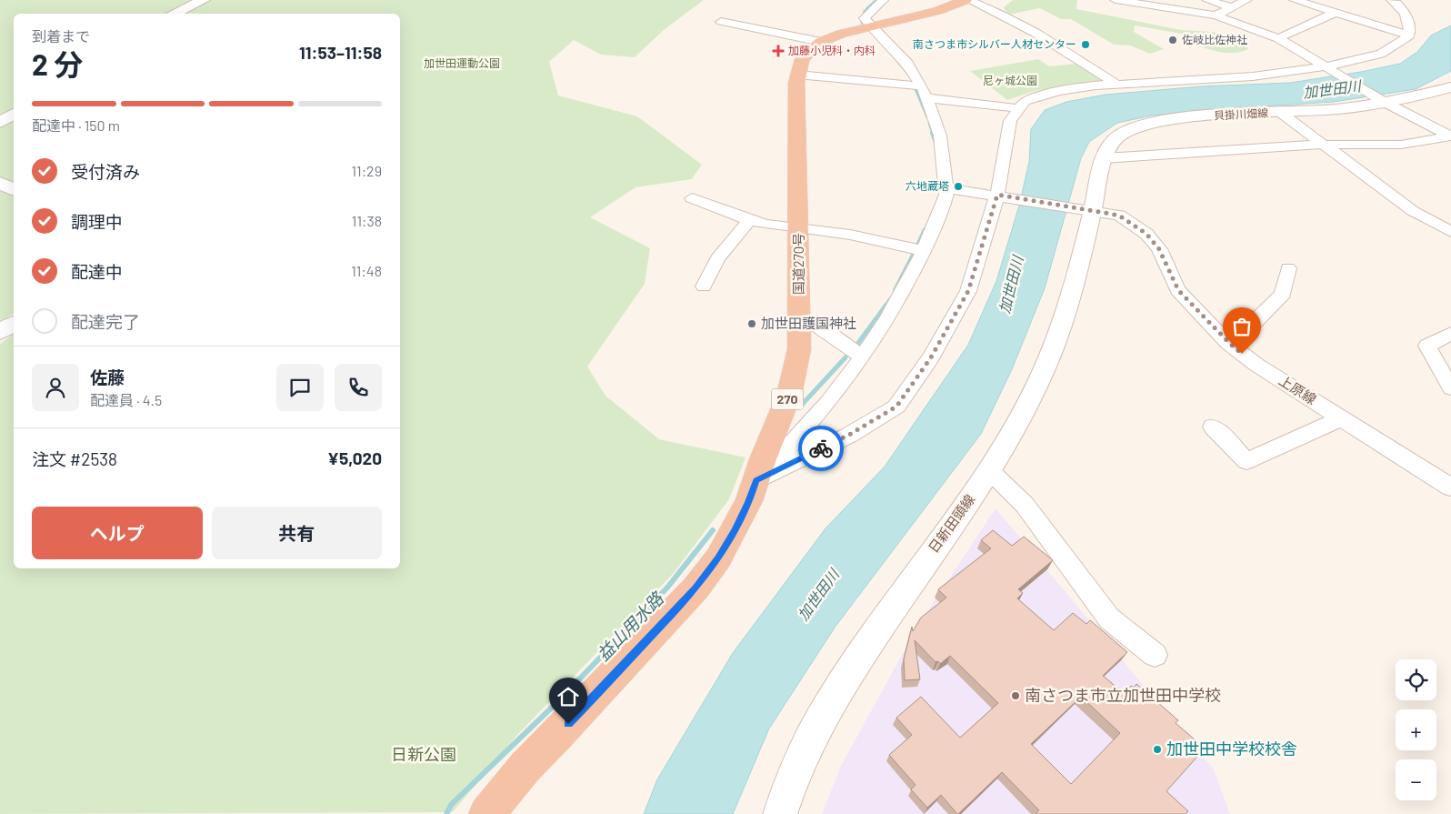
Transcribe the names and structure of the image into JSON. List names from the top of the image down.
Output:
{
  "streets": {
    "highway": ["国道270号", "270"],
    "street": ["貝掛川畑線", "上原線", "日新田頭線"]
  },
  "crossings": [
    ["貝掛川畑線", "上原線"],
    ["貝掛川畑線", "日新田頭線"],
    ["上原線", "日新田頭線"]
  ],
  "water": ["加世田川", "益山用水路"],
  "parks": ["加世田運動公園", "尼ヶ城公園", "日新公園"],
  "places": {
    "other": [
      "佐岐比佐神社",
      "南さつま市シルバー人材センター",
      "六地蔵塔",
      "加世田護国神社",
      "南さつま市立加世田中学校",
      "加世田中学校校舎"
    ],
    "health": ["加藤小児科・内科"]
  },
  "page": {
    "heading": ["2 分", "到着まで", "11:53–11:58"],
    "panel": [
      "佐藤",
      "配達員 · 4.5",
      "注文 #2538",
      "¥5,020"
    ],
    "bar": "配達中 · 150 m",
    "list": [
      ["受付済み", "11:29"],
      ["調理中", "11:38"],
      ["配達中", "11:48"],
      "配達完了"
    ],
    "buttons": ["ヘルプ", "共有"],
    "map_buttons": ["+", "−"]
  }
}
